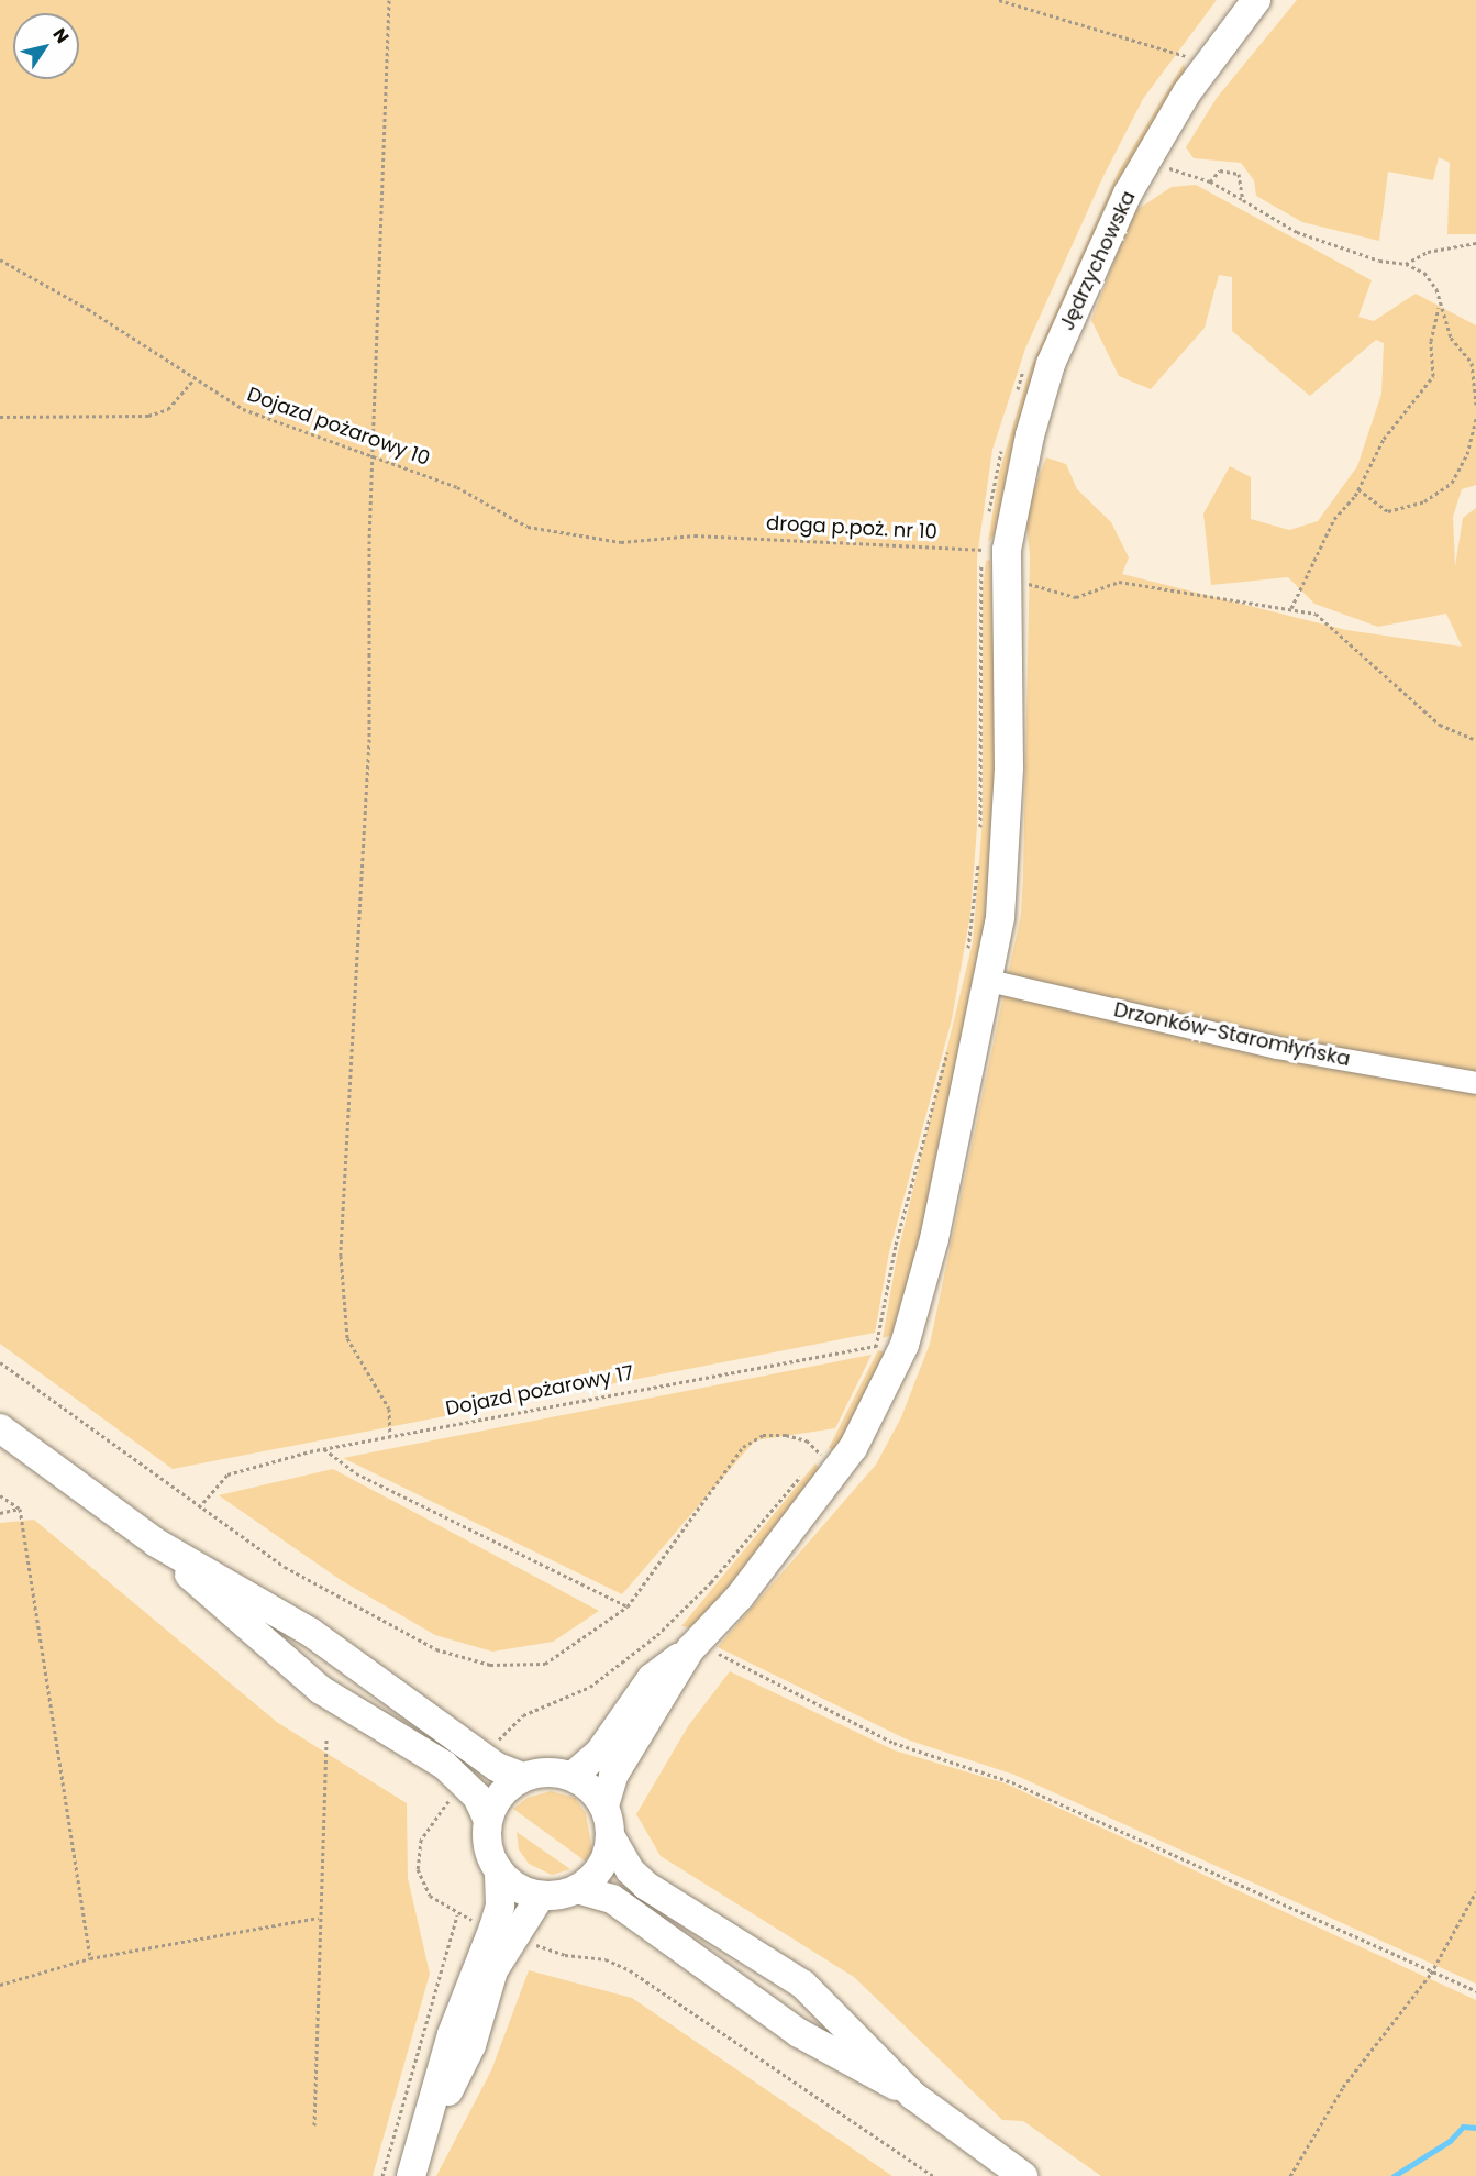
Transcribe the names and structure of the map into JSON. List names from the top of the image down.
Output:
{
  "streets": {
    "main road": ["Jędrzychowska"],
    "lane": ["Drzonków-Staromłyńska"],
    "path": ["Dojazd pożarowy 10", "droga p.poż. nr 10", "Dojazd pożarowy 17"]
  },
  "crossings": [
    ["Jędrzychowska", "droga p.poż. nr 10"],
    ["Jędrzychowska", "Drzonków-Staromłyńska"],
    ["Jędrzychowska", "Dojazd pożarowy 17"],
    ["Dojazd pożarowy 10", "droga p.poż. nr 10"]
  ],
  "north": "top right"
}
